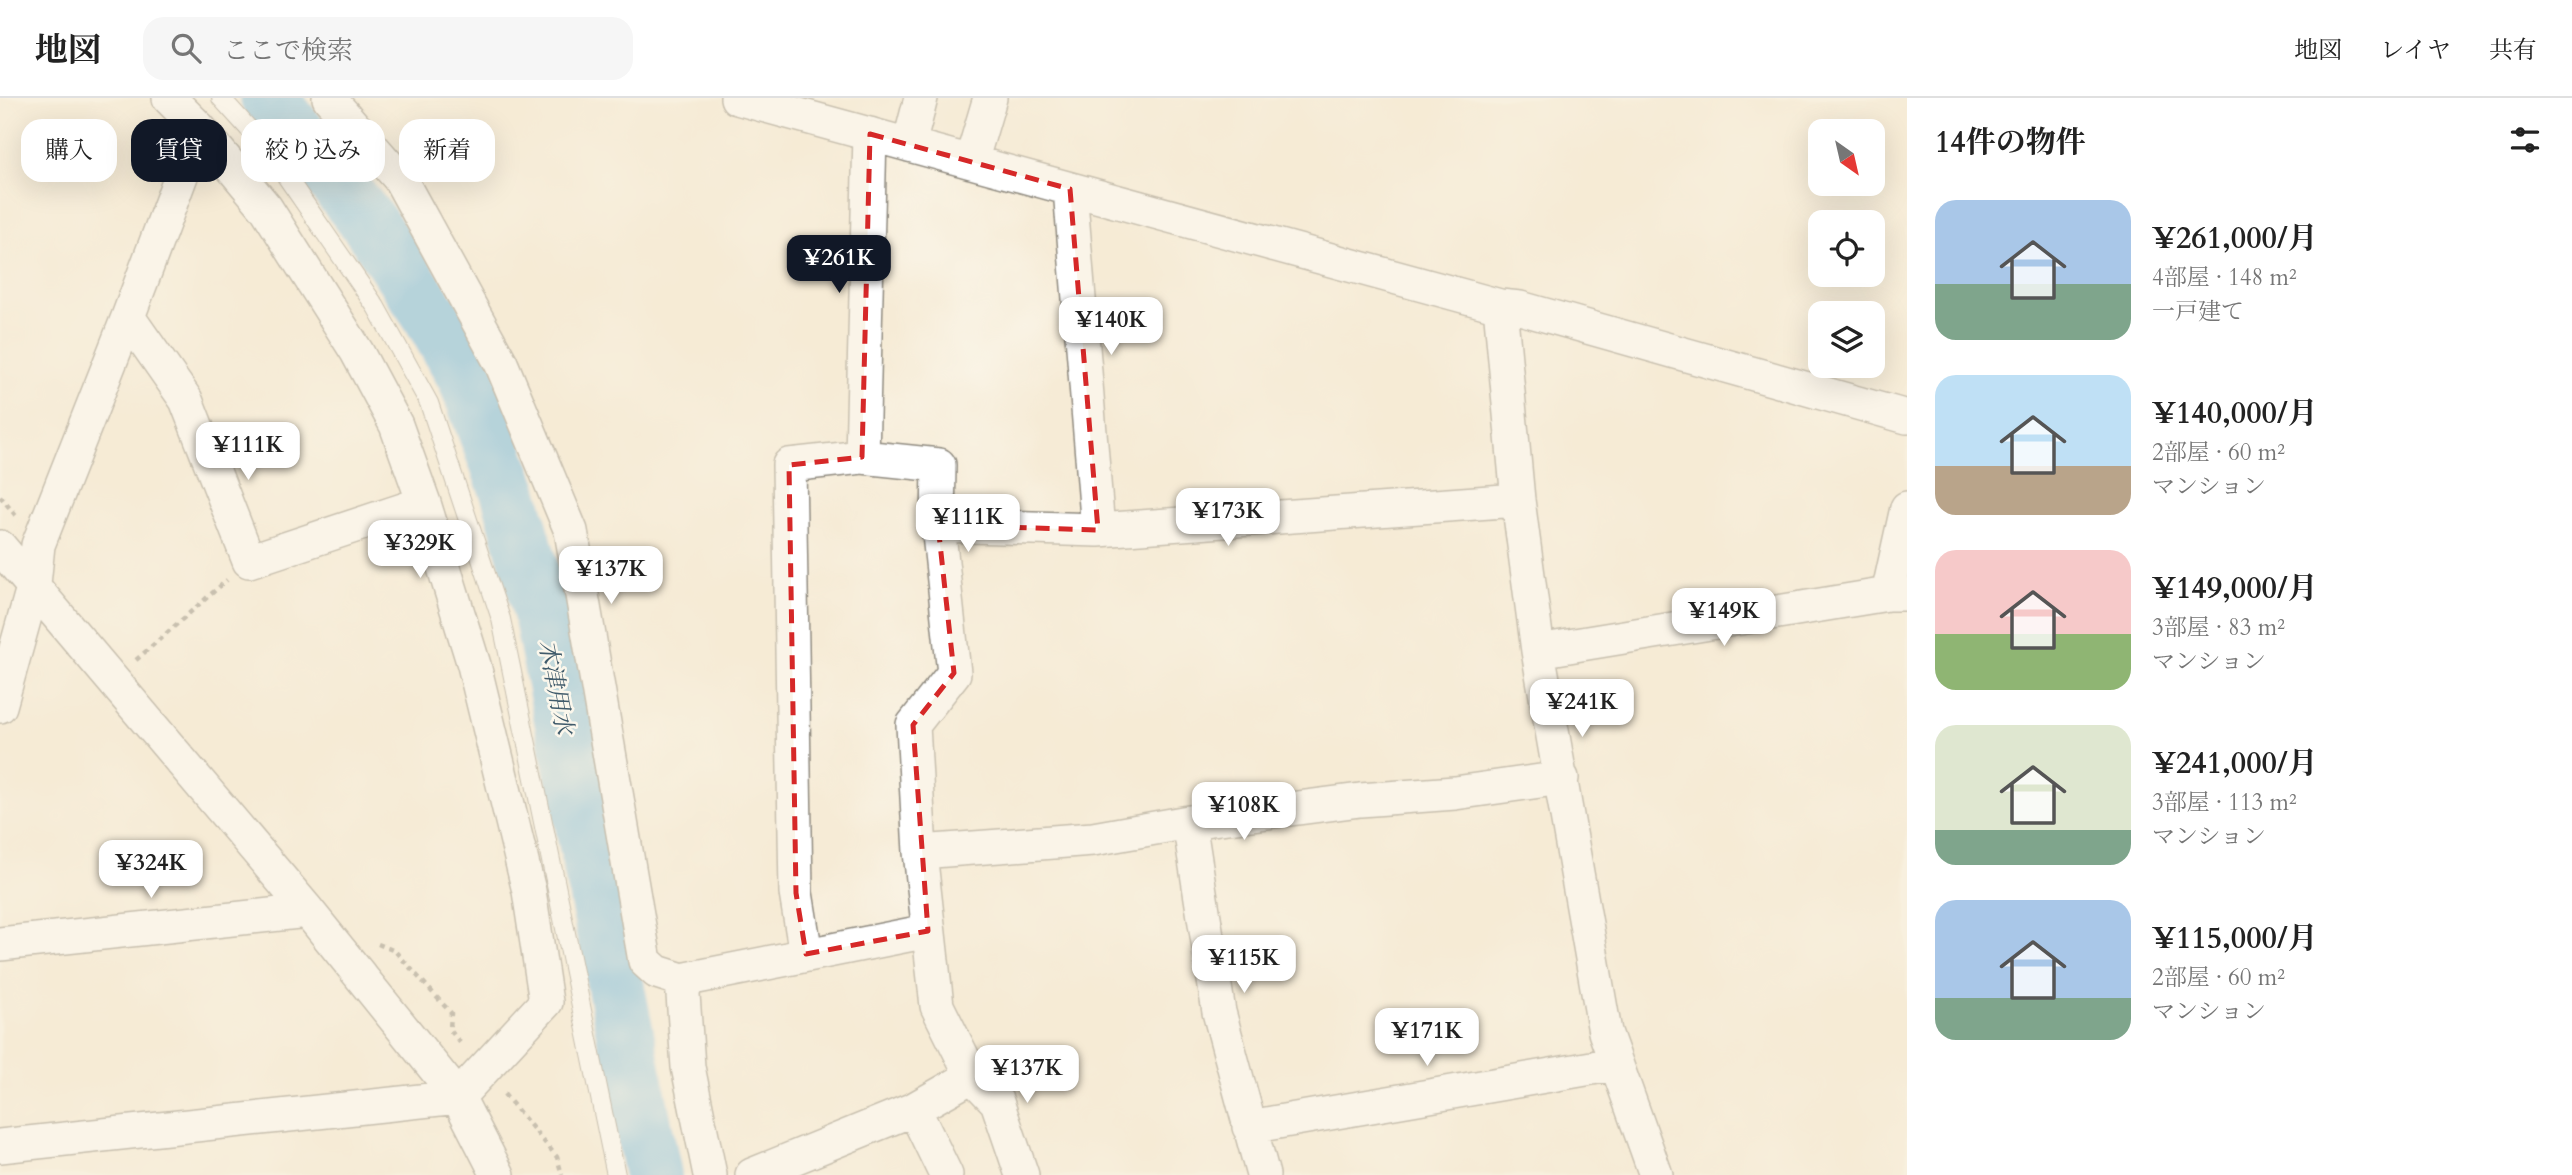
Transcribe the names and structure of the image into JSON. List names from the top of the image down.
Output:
{
  "water": ["木津用水"],
  "north": "bottom right",
  "page": {
    "header": "地図",
    "search": "ここで検索",
    "nav": ["地図", "レイヤ", "共有"],
    "heading": "14件の物件",
    "chip": [
      "購入",
      "賃貸",
      "絞り込み",
      "新着"
    ],
    "list": [
      {
        "name": "¥261,000/月",
        "note": "4部屋 · 148 m² · 一戸建て"
      },
      {
        "name": "¥140,000/月",
        "note": "2部屋 · 60 m² · マンション"
      },
      {
        "name": "¥149,000/月",
        "note": "3部屋 · 83 m² · マンション"
      },
      {
        "name": "¥241,000/月",
        "note": "3部屋 · 113 m² · マンション"
      },
      {
        "name": "¥115,000/月",
        "note": "2部屋 · 60 m² · マンション"
      }
    ],
    "price": [
      "¥261K",
      "¥140K",
      "¥111K",
      "¥173K",
      "¥111K",
      "¥329K",
      "¥137K",
      "¥149K",
      "¥241K",
      "¥108K",
      "¥324K",
      "¥115K",
      "¥171K",
      "¥137K"
    ]
  }
}
